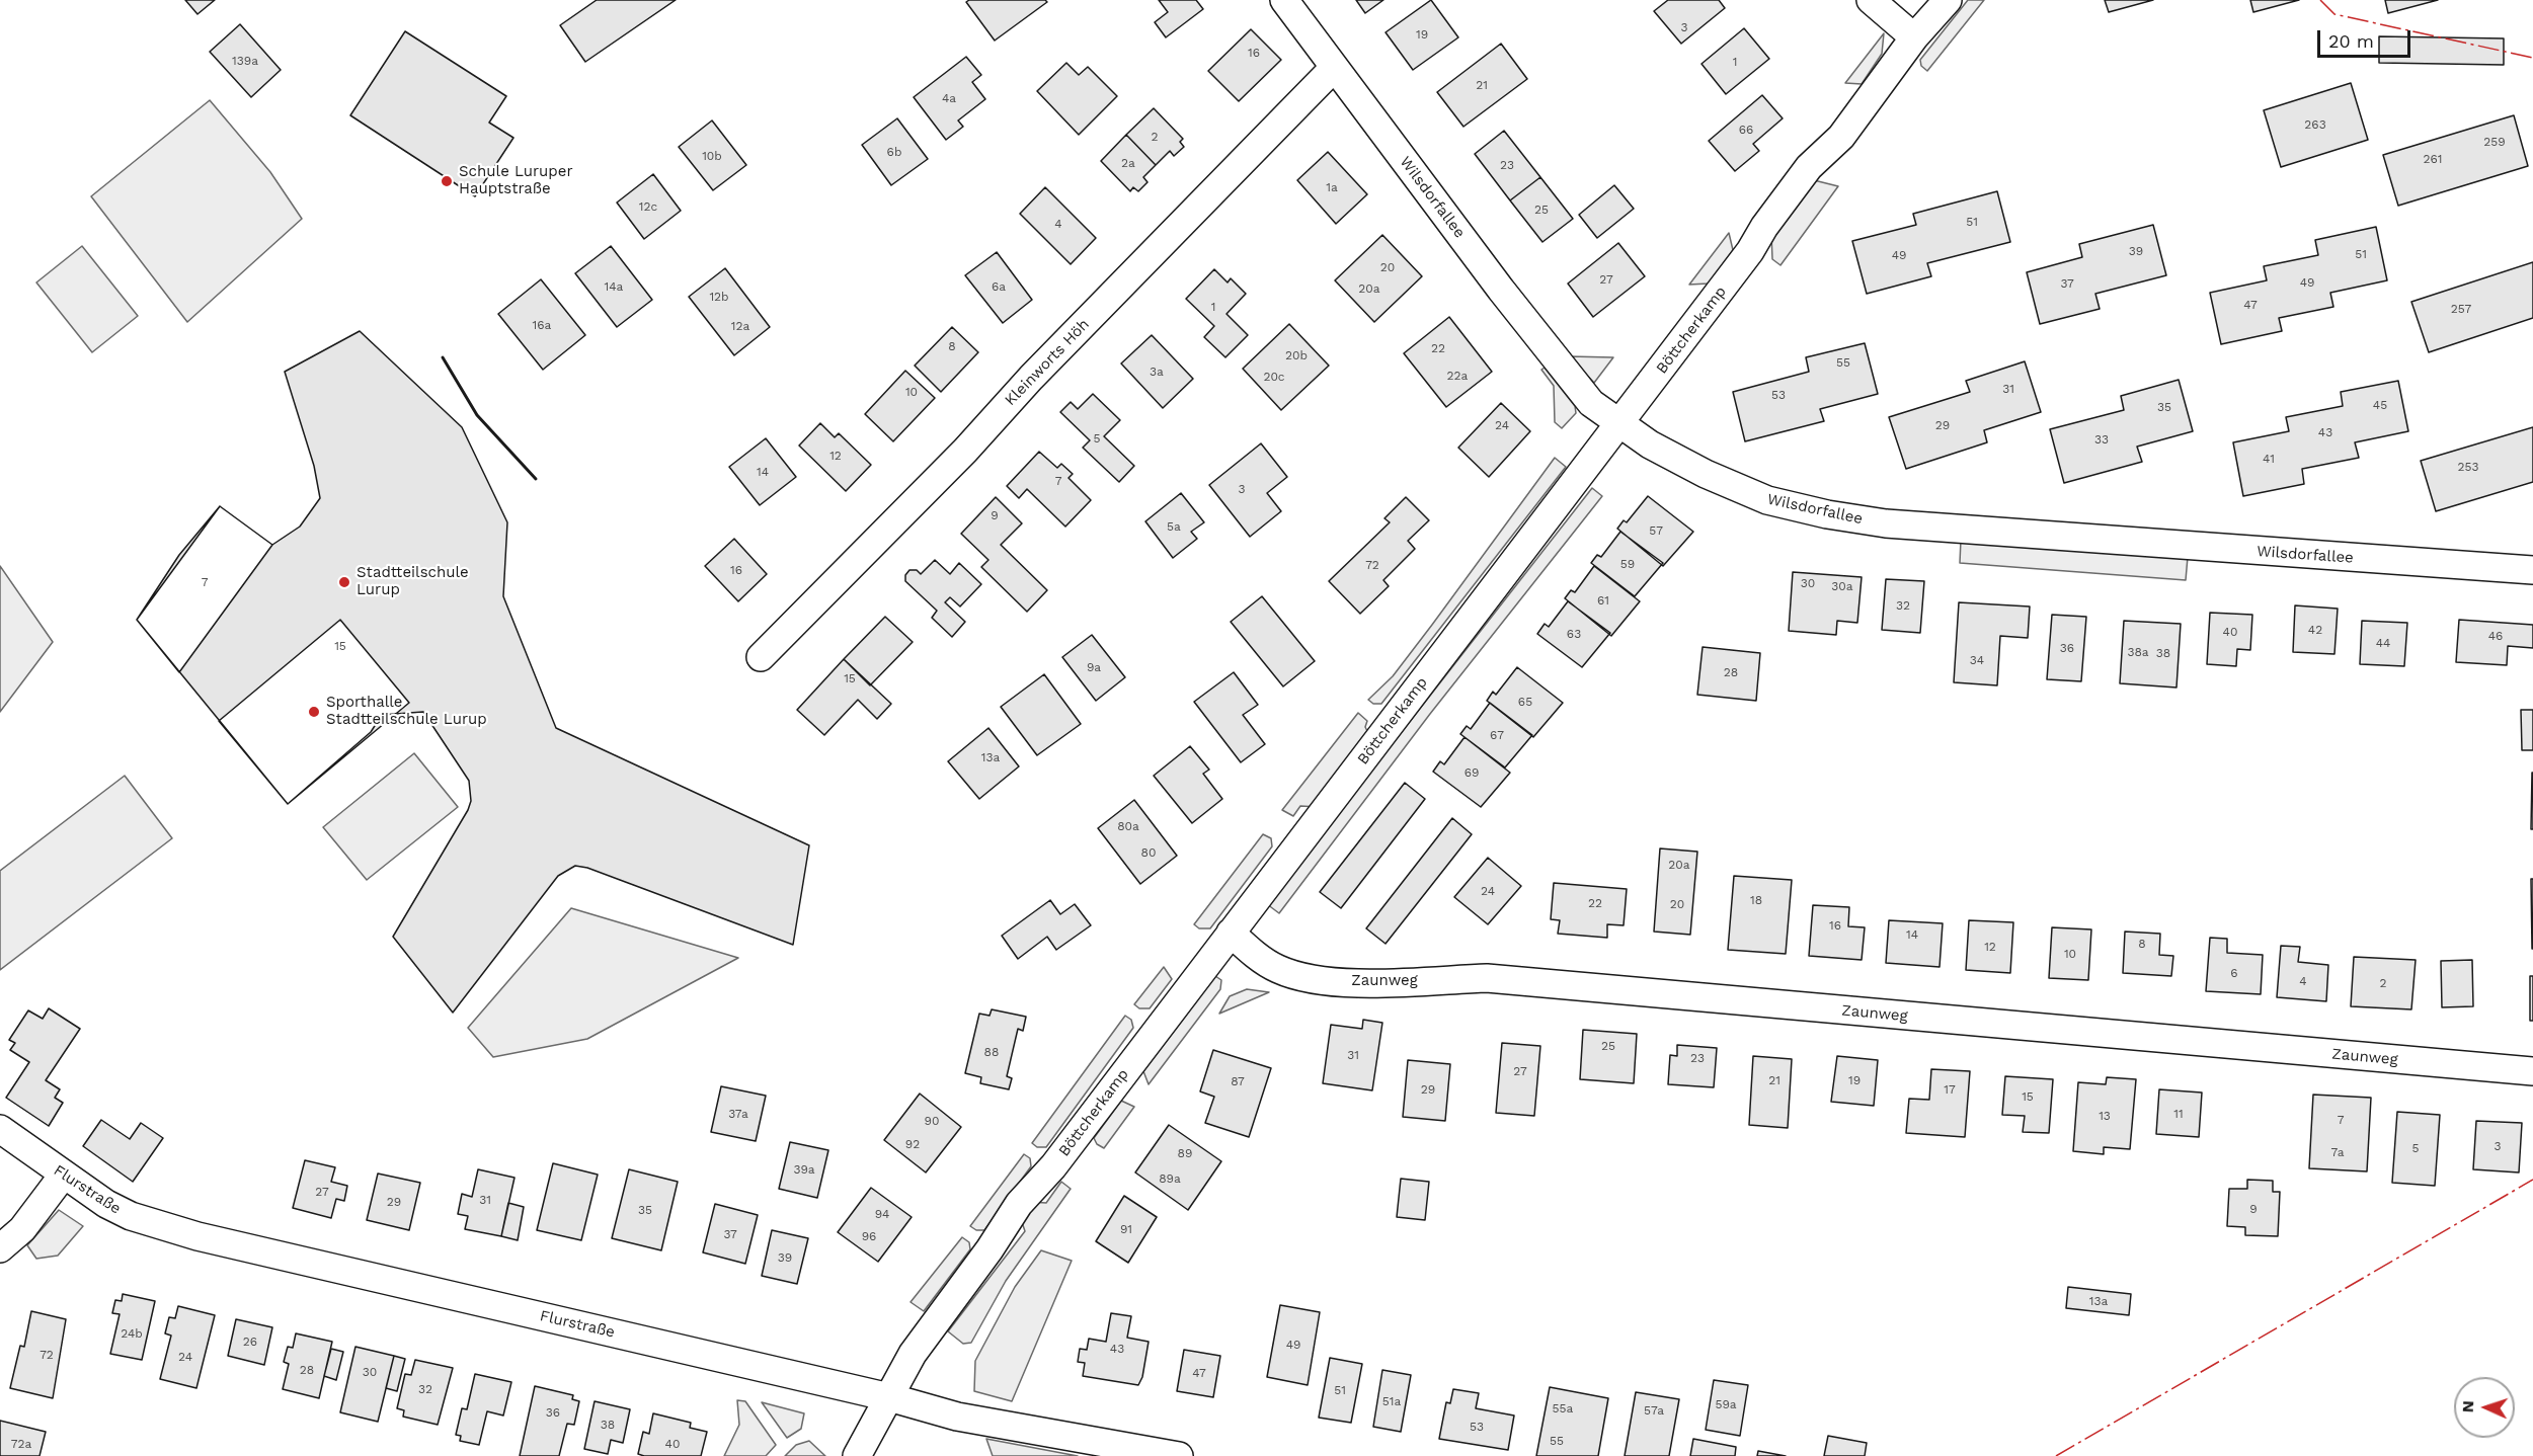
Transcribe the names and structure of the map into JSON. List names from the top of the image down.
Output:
{
  "streets": {
    "street": [
      "Wilsdorfallee",
      "Böttcherkamp",
      "Kleinworts Höh",
      "Zaunweg",
      "Flurstraße"
    ]
  },
  "crossings": [
    ["Wilsdorfallee", "Böttcherkamp"],
    ["Wilsdorfallee", "Kleinworts Höh"],
    ["Böttcherkamp", "Zaunweg"],
    ["Böttcherkamp", "Flurstraße"]
  ],
  "places": ["Schule Luruper Hauptstraße", "Stadtteilschule Lurup", "Sporthalle Stadtteilschule Lurup"],
  "house_numbers": [
    "3",
    "19",
    "16",
    "139a",
    "1",
    "21",
    "4a",
    "263",
    "66",
    "2",
    "259",
    "6b",
    "10b",
    "261",
    "2a",
    "23",
    "1a",
    "12c",
    "25",
    "51",
    "4",
    "39",
    "51",
    "49",
    "20",
    "27",
    "49",
    "37",
    "14a",
    "6a",
    "20a",
    "12b",
    "47",
    "1",
    "257",
    "16a",
    "12a",
    "8",
    "22",
    "20b",
    "55",
    "3a",
    "22a",
    "20c",
    "31",
    "10",
    "53",
    "45",
    "35",
    "24",
    "29",
    "43",
    "5",
    "33",
    "12",
    "41",
    "253",
    "14",
    "7",
    "3",
    "9",
    "5a",
    "57",
    "59",
    "72",
    "16",
    "7",
    "30",
    "30a",
    "61",
    "32",
    "42",
    "40",
    "63",
    "46",
    "44",
    "15",
    "36",
    "38a",
    "38",
    "34",
    "9a",
    "28",
    "15",
    "65",
    "67",
    "13a",
    "69",
    "80a",
    "80",
    "20a",
    "24",
    "18",
    "22",
    "20",
    "16",
    "14",
    "8",
    "12",
    "10",
    "6",
    "4",
    "2",
    "25",
    "88",
    "31",
    "23",
    "27",
    "21",
    "19",
    "87",
    "29",
    "17",
    "15",
    "37a",
    "11",
    "13",
    "7",
    "90",
    "92",
    "3",
    "5",
    "7a",
    "89",
    "39a",
    "89a",
    "27",
    "31",
    "29",
    "9",
    "35",
    "94",
    "91",
    "37",
    "96",
    "39",
    "13a",
    "24b",
    "26",
    "49",
    "43",
    "72",
    "24",
    "28",
    "30",
    "47",
    "32",
    "51",
    "51a",
    "59a",
    "55a",
    "57a",
    "36",
    "38",
    "53",
    "55",
    "72a",
    "40"
  ],
  "scale_bar": "20 m",
  "north": "left"
}
